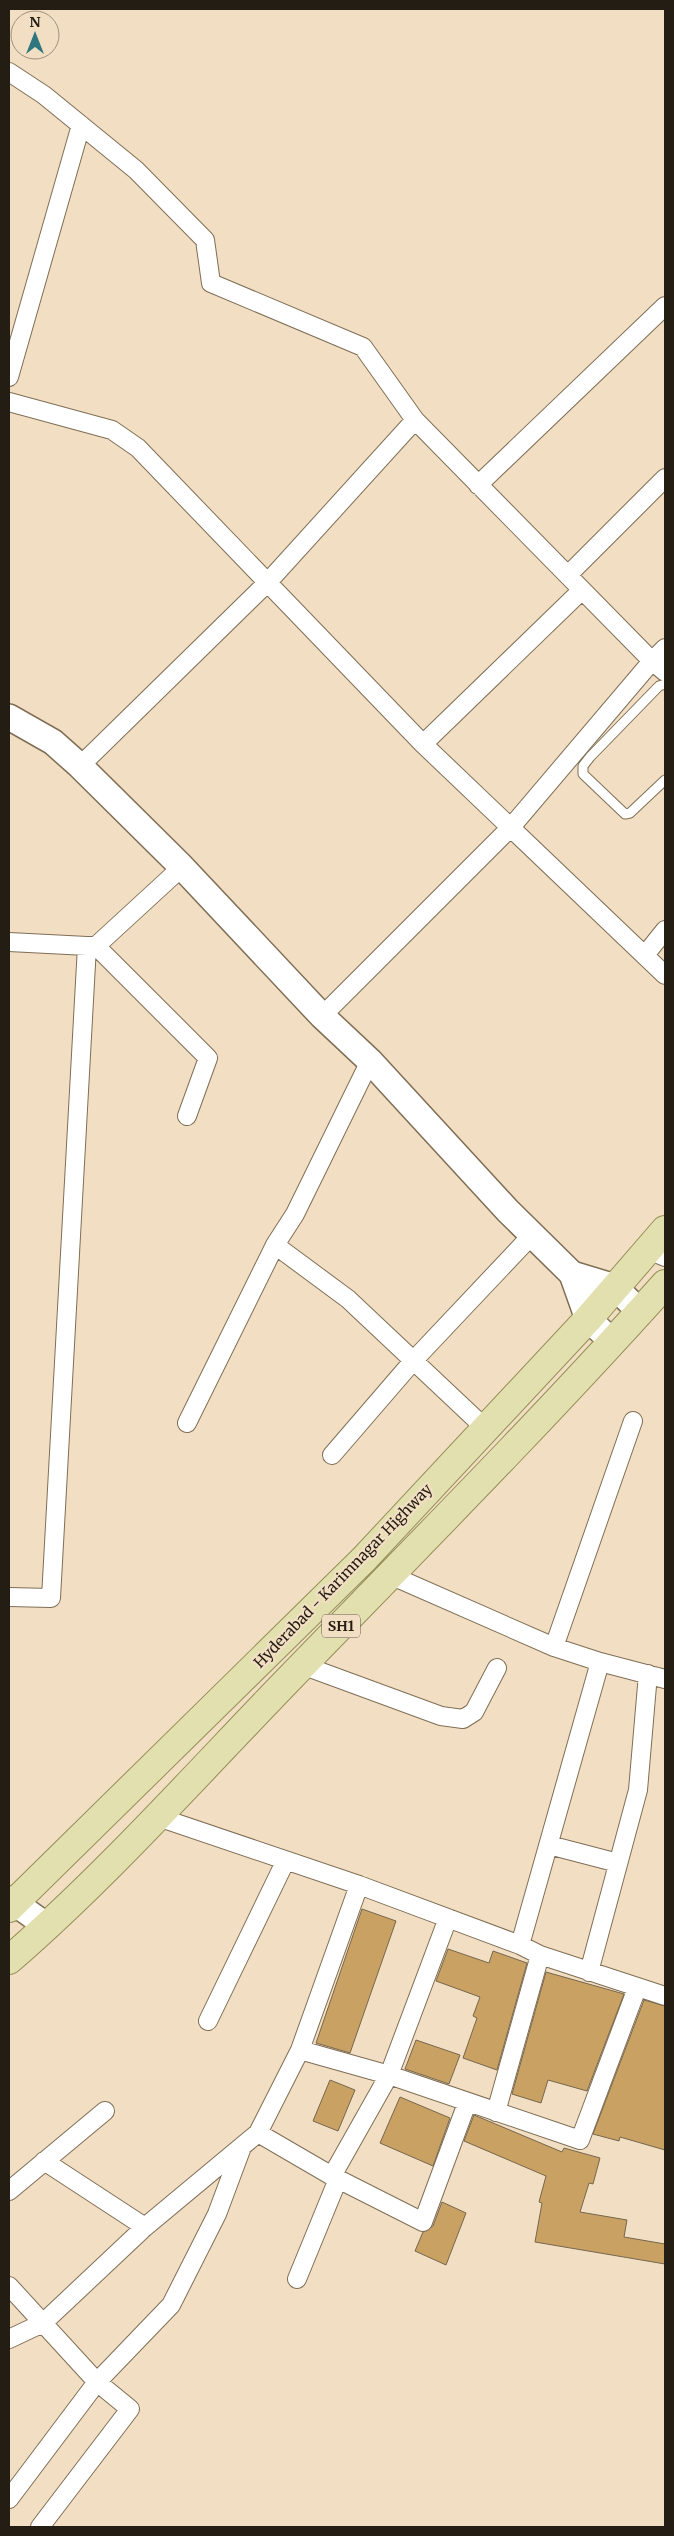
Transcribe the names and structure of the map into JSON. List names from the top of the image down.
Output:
{
  "streets": {
    "main road": ["Hyderabad - Karimnagar Highway", "SH1"]
  },
  "north": "top"
}
